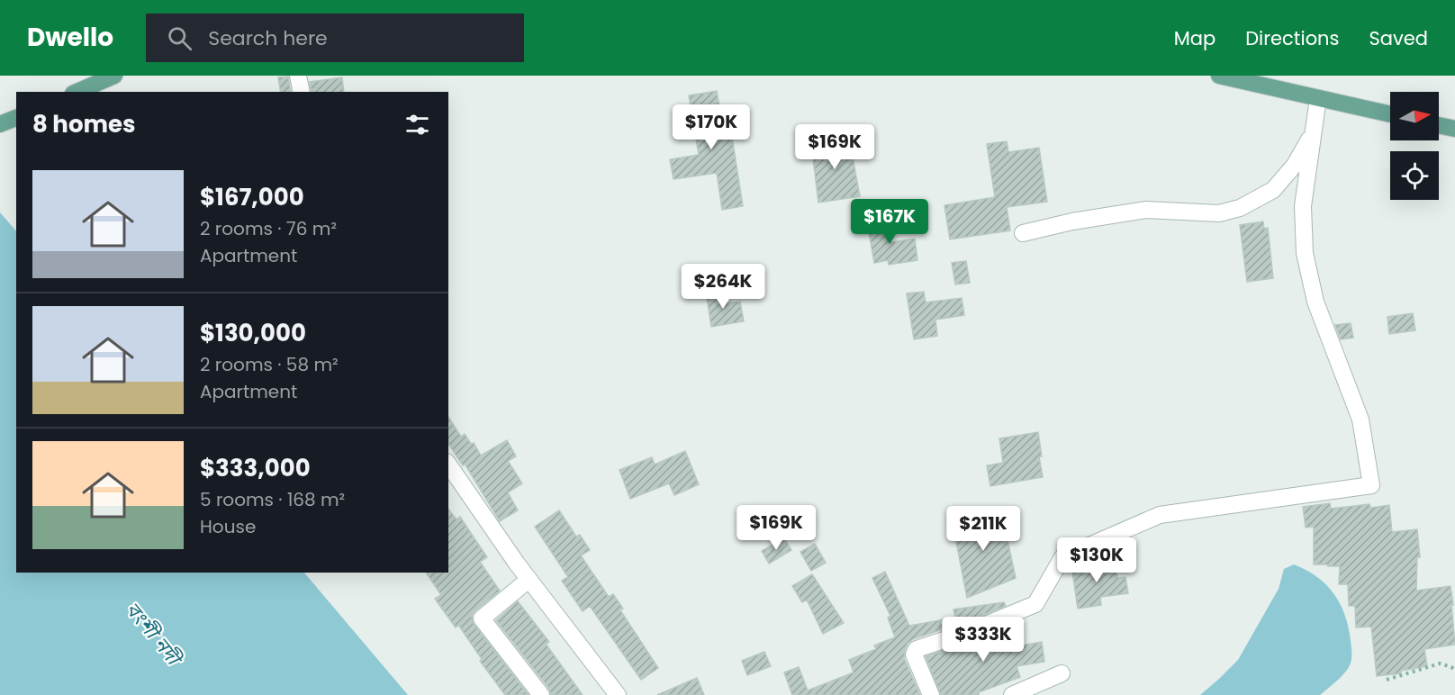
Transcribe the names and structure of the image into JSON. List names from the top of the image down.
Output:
{
  "water": ["বংশী নদী"],
  "north": "right",
  "page": {
    "header": "Dwello",
    "search": "Search here",
    "nav": ["Map", "Directions", "Saved"],
    "heading": "8 homes",
    "price": [
      "$170K",
      "$169K",
      "$167K",
      "$264K",
      "$169K",
      "$211K",
      "$130K",
      "$333K"
    ],
    "list": [
      {
        "name": "$167,000",
        "note": "2 rooms · 76 m² · Apartment"
      },
      {
        "name": "$130,000",
        "note": "2 rooms · 58 m² · Apartment"
      },
      {
        "name": "$333,000",
        "note": "5 rooms · 168 m² · House"
      }
    ]
  }
}
